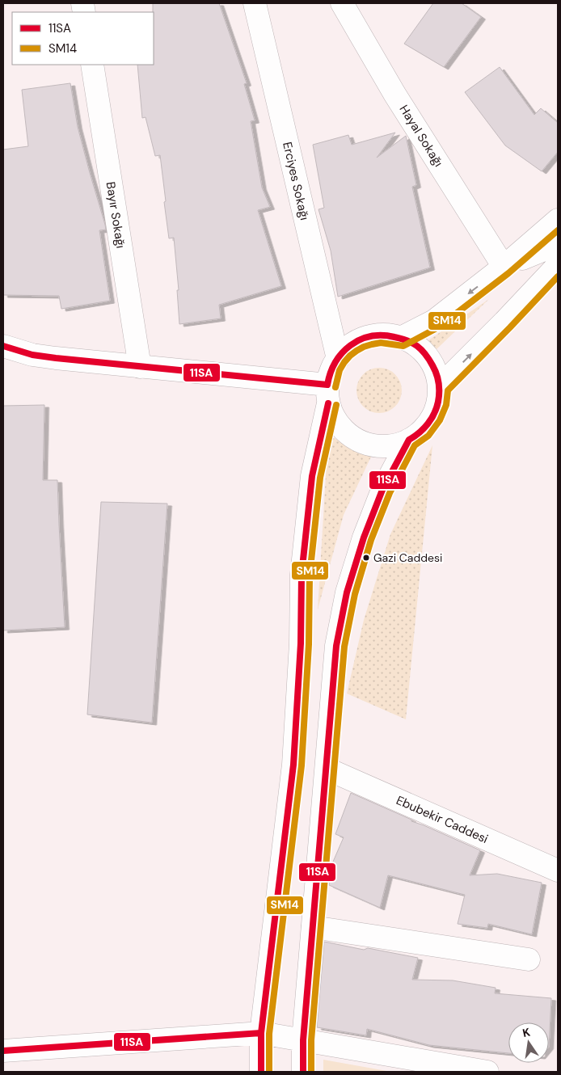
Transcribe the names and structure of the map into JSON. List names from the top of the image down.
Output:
{
  "streets": {
    "street": [
      "Hayal Sokağı",
      "Erciyes Sokağı",
      "Bayır Sokağı",
      "Ebubekir Caddesi"
    ]
  },
  "places": ["Gazi Caddesi"],
  "lines": ["transit line SM14", "transit line 11SA"],
  "legend": ["11SA", "SM14"],
  "north": "top"
}
